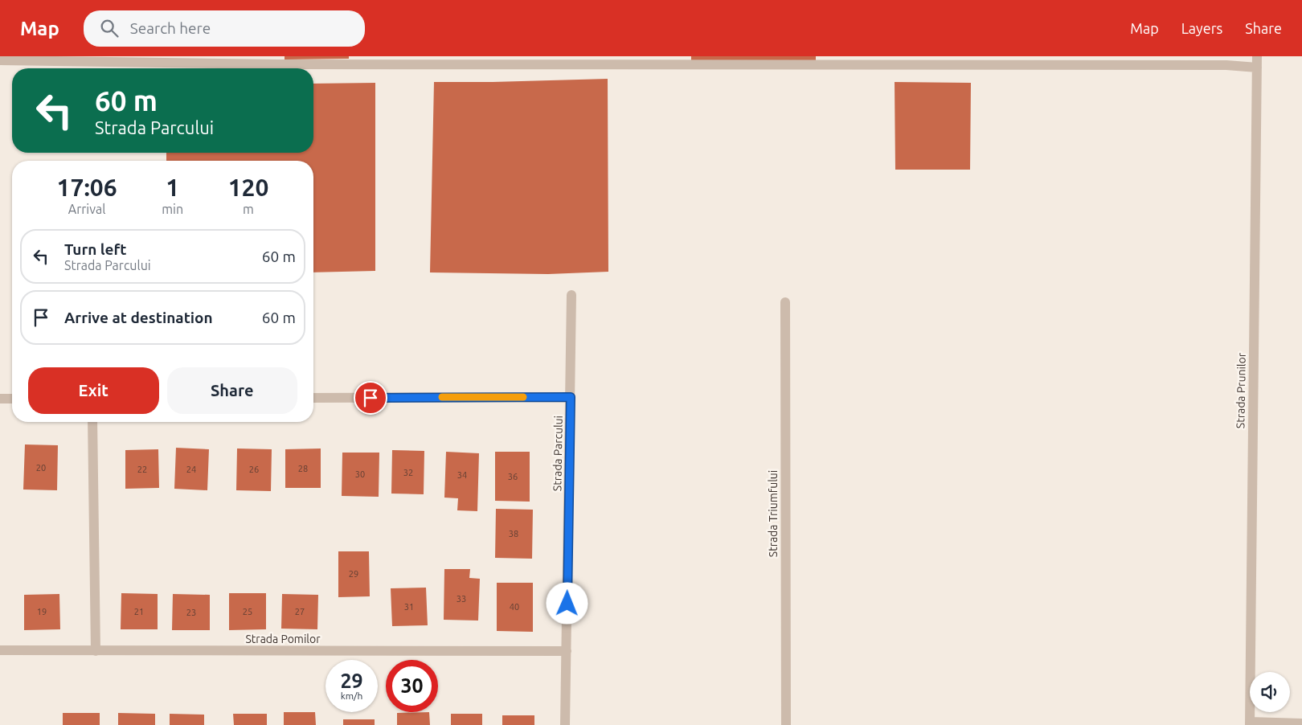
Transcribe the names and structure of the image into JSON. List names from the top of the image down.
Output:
{
  "streets": {
    "street": [
      "Strada Prunilor",
      "Strada Parcului",
      "Strada Triumfului",
      "Strada Pomilor"
    ]
  },
  "crossings": [
    ["Strada Parcului", "Strada Pomilor"]
  ],
  "house_numbers": [
    "20",
    "28",
    "22",
    "24",
    "26",
    "32",
    "30",
    "34",
    "36",
    "38",
    "29",
    "33",
    "31",
    "40",
    "19",
    "21",
    "25",
    "27",
    "23"
  ],
  "page": {
    "header": "Map",
    "search": "Search here",
    "nav": ["Map", "Layers", "Share"],
    "turn": ["60 m", "Strada Parcului"],
    "eta": [
      "17:06",
      "Arrival",
      "1",
      "min",
      "120",
      "m"
    ],
    "list": [
      {
        "name": "Turn left",
        "note": "Strada Parcului",
        "value": "60 m"
      },
      {
        "name": "Arrive at destination",
        "value": "60 m"
      }
    ],
    "buttons": ["Exit", "Share"],
    "speed": "29 km/h",
    "limit": "30"
  }
}
